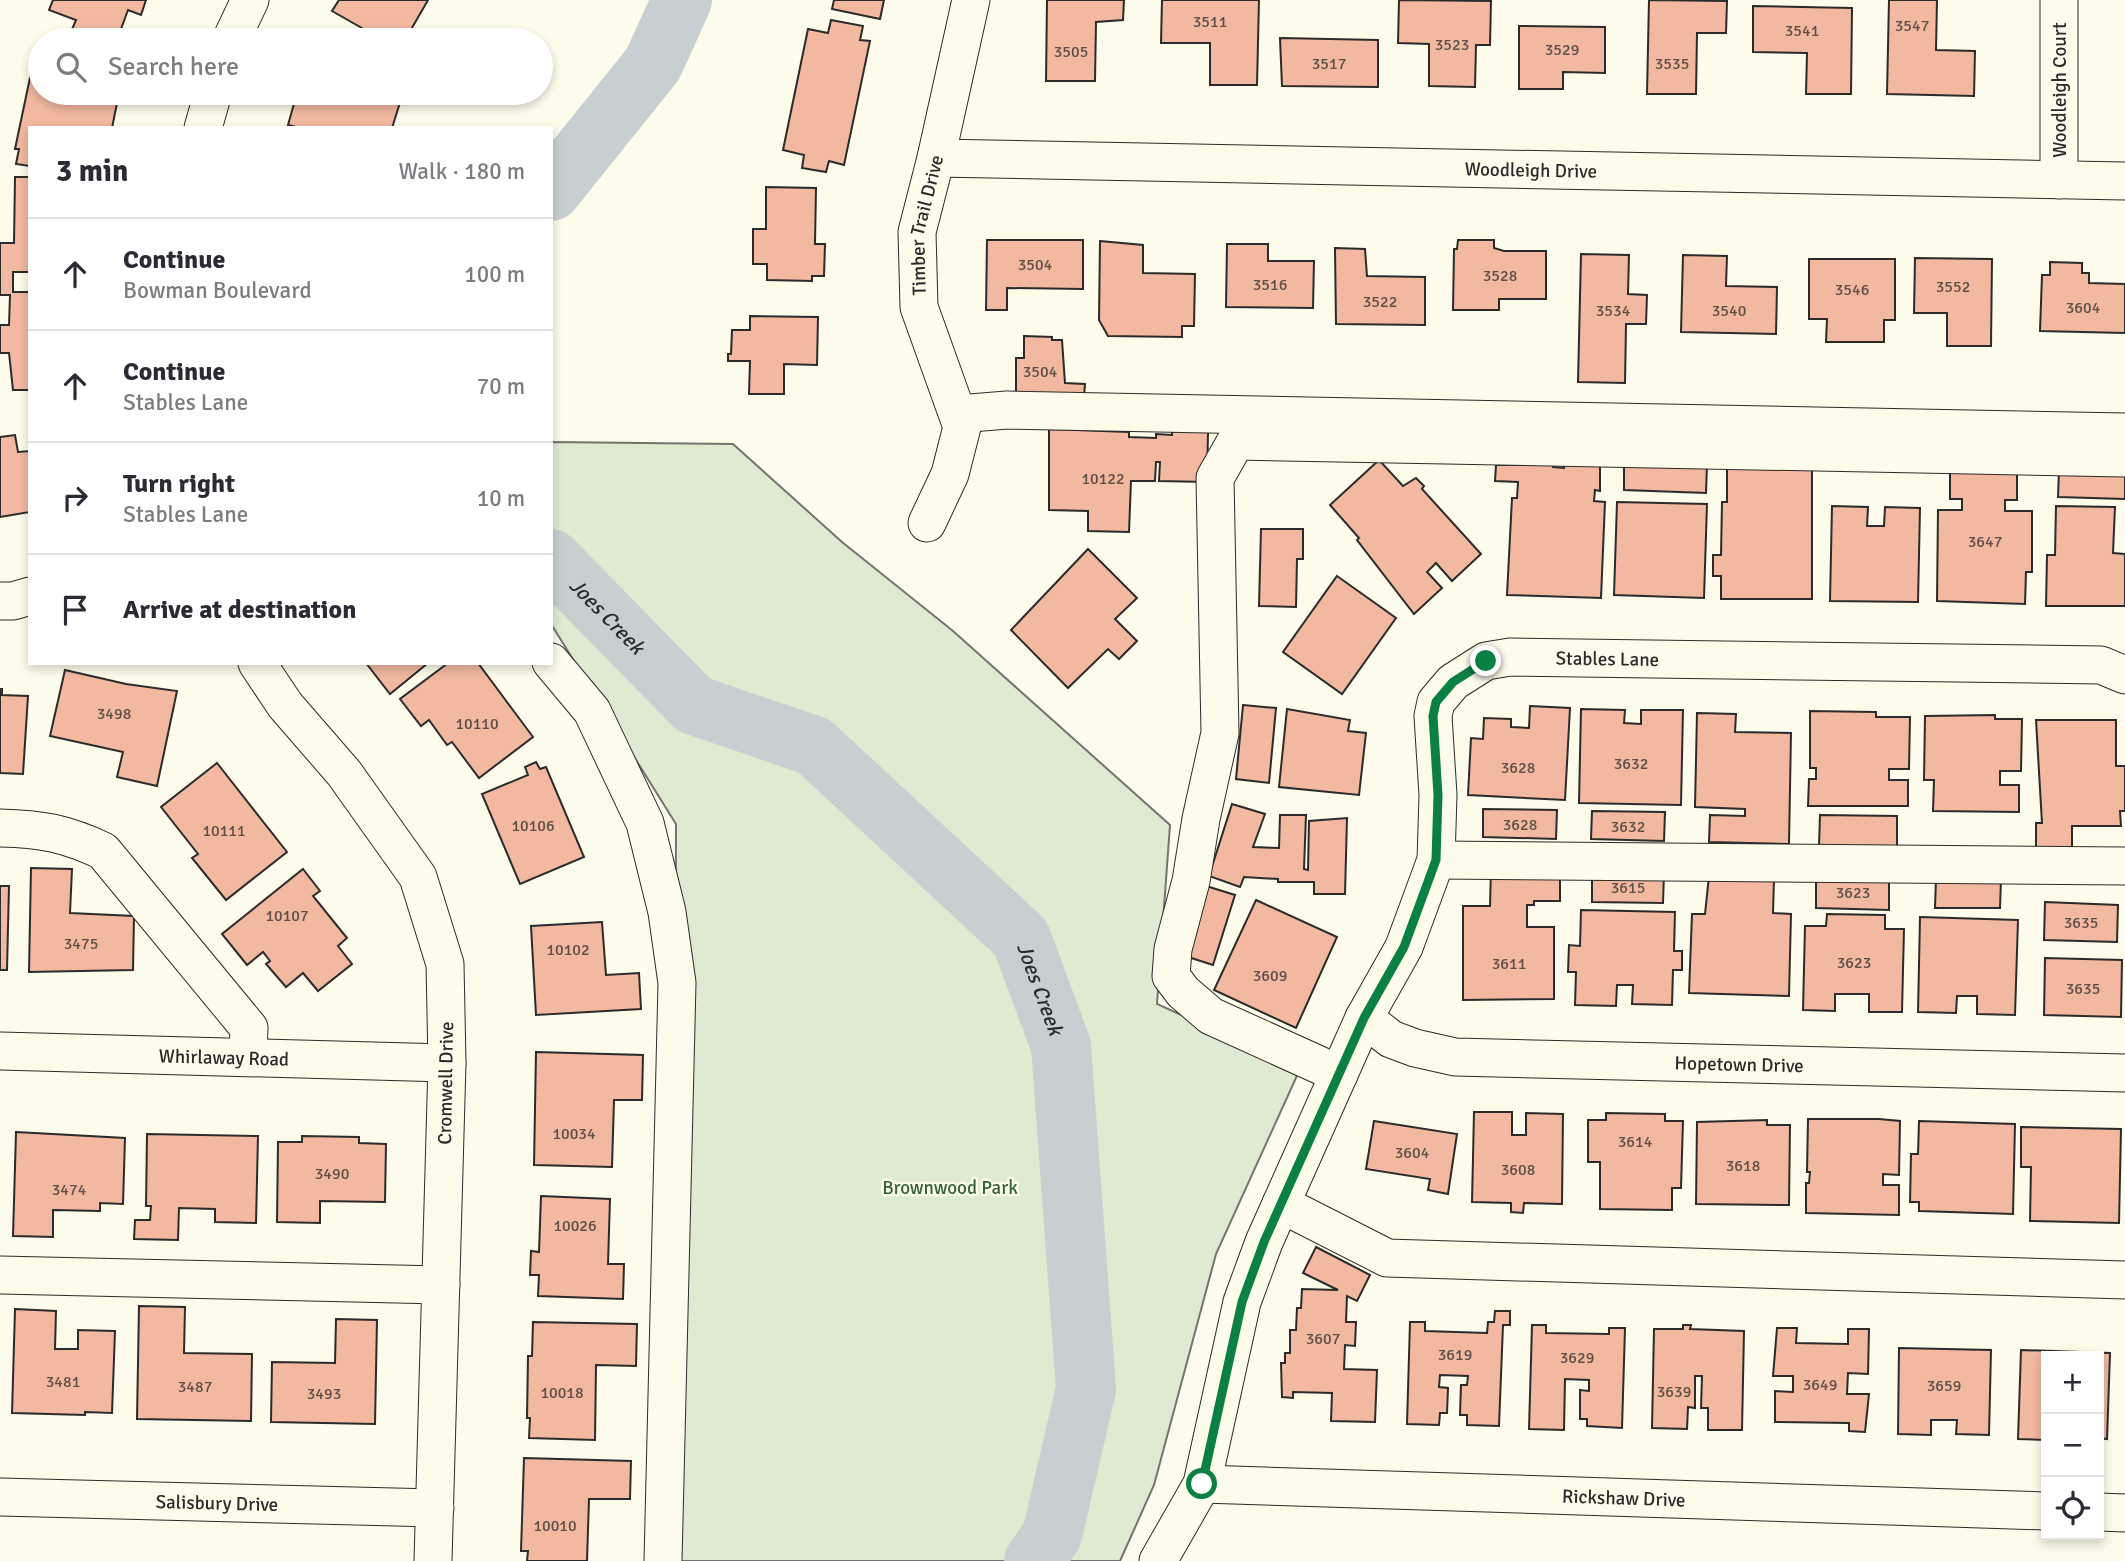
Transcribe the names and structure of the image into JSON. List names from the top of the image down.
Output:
{
  "streets": {
    "street": [
      "Woodleigh Court",
      "Woodleigh Drive",
      "Timber Trail Drive",
      "Stables Lane",
      "Whirlaway Road",
      "Hopetown Drive",
      "Cromwell Drive",
      "Rickshaw Drive",
      "Salisbury Drive"
    ]
  },
  "crossings": [
    ["Woodleigh Court", "Woodleigh Drive"],
    ["Woodleigh Drive", "Timber Trail Drive"],
    ["Stables Lane", "Hopetown Drive"],
    ["Stables Lane", "Rickshaw Drive"],
    ["Whirlaway Road", "Cromwell Drive"],
    ["Cromwell Drive", "Salisbury Drive"]
  ],
  "water": ["Joes Creek"],
  "parks": ["Brownwood Park"],
  "house_numbers": [
    "3511",
    "3547",
    "3541",
    "3523",
    "3529",
    "3505",
    "3517",
    "3535",
    "3504",
    "3528",
    "3516",
    "3552",
    "3546",
    "3522",
    "3604",
    "3534",
    "3540",
    "3504",
    "10122",
    "3647",
    "3498",
    "10110",
    "3632",
    "3628",
    "3628",
    "10106",
    "3632",
    "10111",
    "3615",
    "3623",
    "10107",
    "3635",
    "3475",
    "10102",
    "3623",
    "3611",
    "3609",
    "3635",
    "10034",
    "3614",
    "3604",
    "3618",
    "3608",
    "3490",
    "3474",
    "10026",
    "3607",
    "3619",
    "3629",
    "3481",
    "3649",
    "3659",
    "3487",
    "3639",
    "10018",
    "3493",
    "10010"
  ],
  "page": {
    "search": "Search here",
    "heading": ["3 min", "Walk · 180 m"],
    "list": [
      ["Continue", "Bowman Boulevard", "100 m"],
      ["Continue", "Stables Lane", "70 m"],
      ["Turn right", "Stables Lane", "10 m"],
      "Arrive at destination"
    ],
    "map_buttons": ["+", "−"]
  }
}
